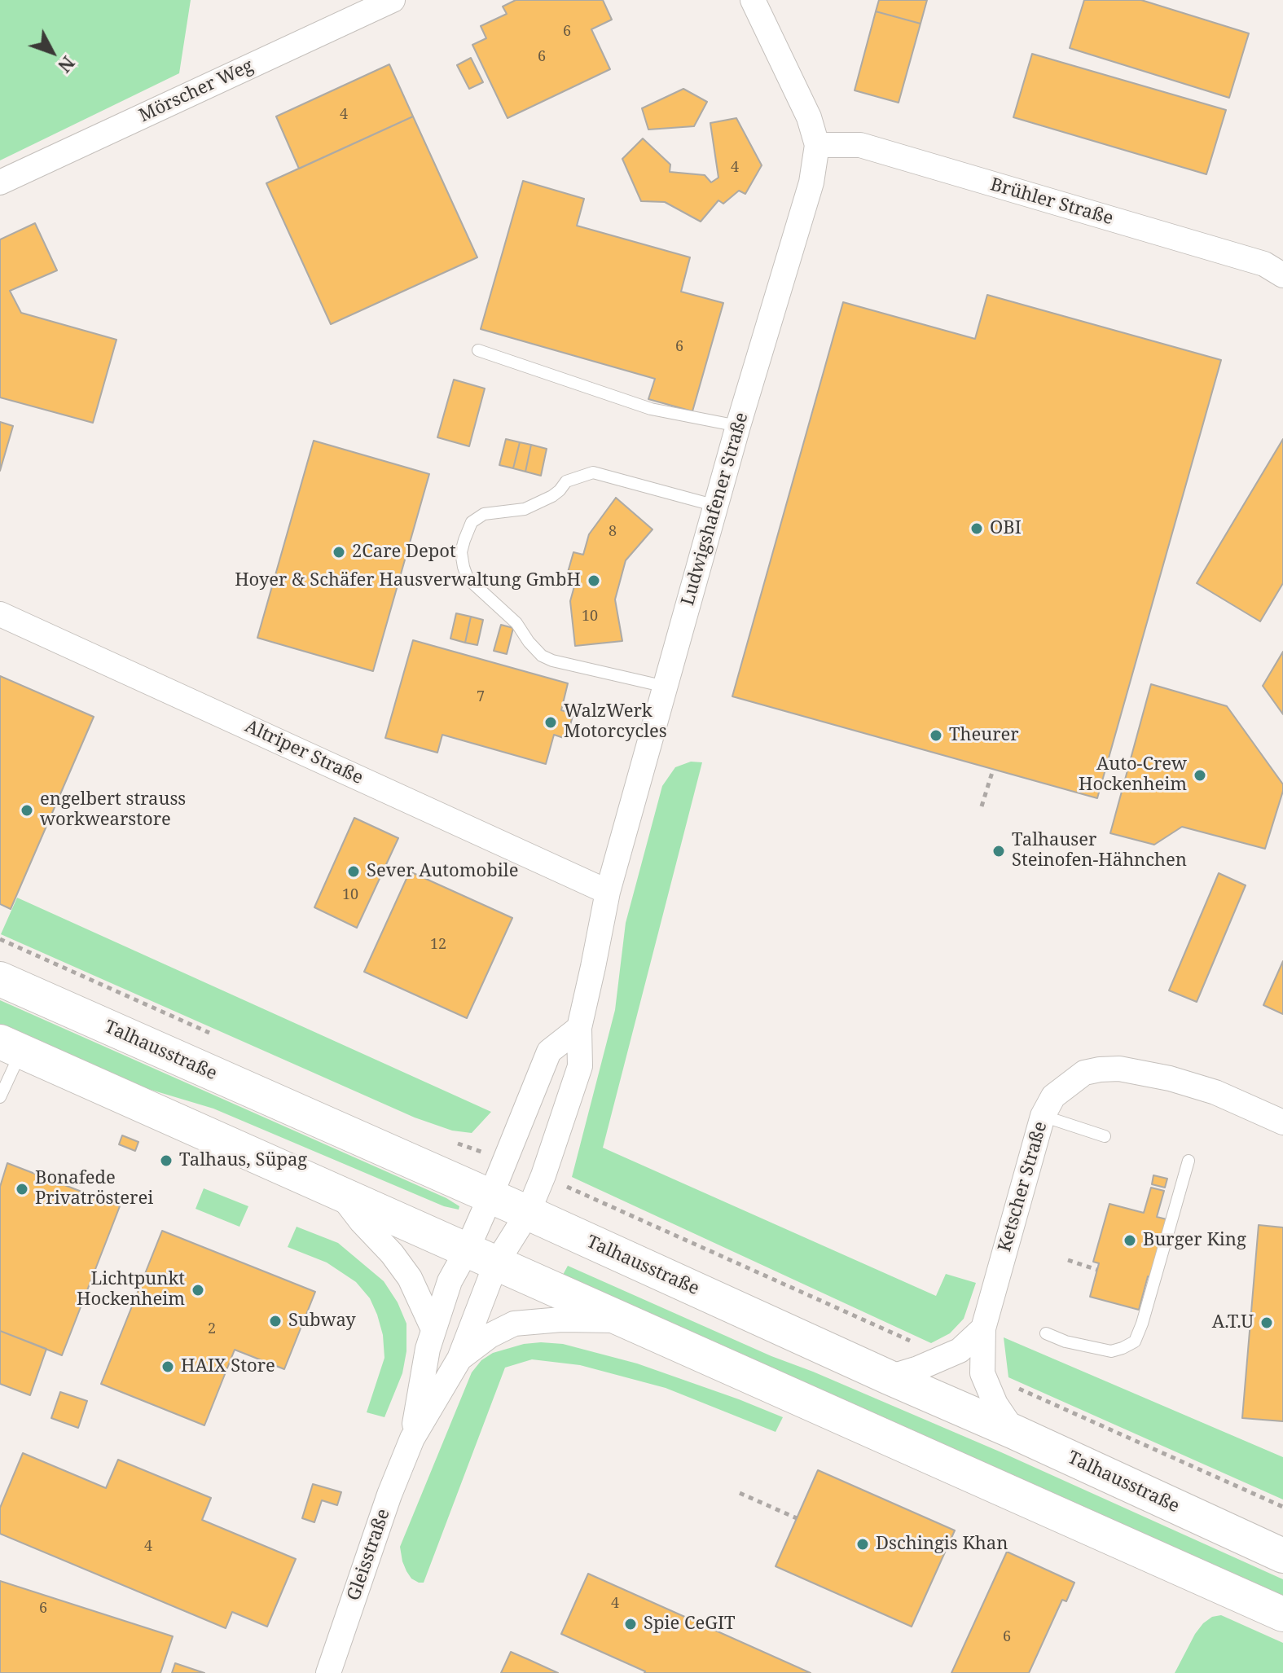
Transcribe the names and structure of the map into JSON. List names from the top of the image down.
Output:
{
  "streets": {
    "main road": ["Talhausstraße"],
    "street": [
      "Mörscher Weg",
      "Brühler Straße",
      "Ludwigshafener Straße",
      "Altriper Straße",
      "Ketscher Straße",
      "Gleisstraße"
    ]
  },
  "crossings": [
    ["Brühler Straße", "Ludwigshafener Straße"],
    ["Ludwigshafener Straße", "Altriper Straße"],
    ["Ludwigshafener Straße", "Talhausstraße"],
    ["Ludwigshafener Straße", "Gleisstraße"],
    ["Talhausstraße", "Ketscher Straße"]
  ],
  "places": [
    "OBI",
    "2Care Depot",
    "Hoyer & Schäfer Hausverwaltung GmbH",
    "WalzWerk Motorcycles",
    "Theurer",
    "Auto-Crew Hockenheim",
    "engelbert strauss workwearstore",
    "Talhauser Steinofen-Hähnchen",
    "Sever Automobile",
    "Talhaus, Süpag",
    "Bonafede Privatrösterei",
    "Burger King",
    "Lichtpunkt Hockenheim",
    "Subway",
    "A.T.U",
    "HAIX Store",
    "Dschingis Khan",
    "Spie CeGIT"
  ],
  "house_numbers": [
    "6",
    "6",
    "4",
    "4",
    "6",
    "8",
    "10",
    "7",
    "10",
    "12",
    "2",
    "4",
    "4",
    "6",
    "6"
  ],
  "north": "bottom right"
}
